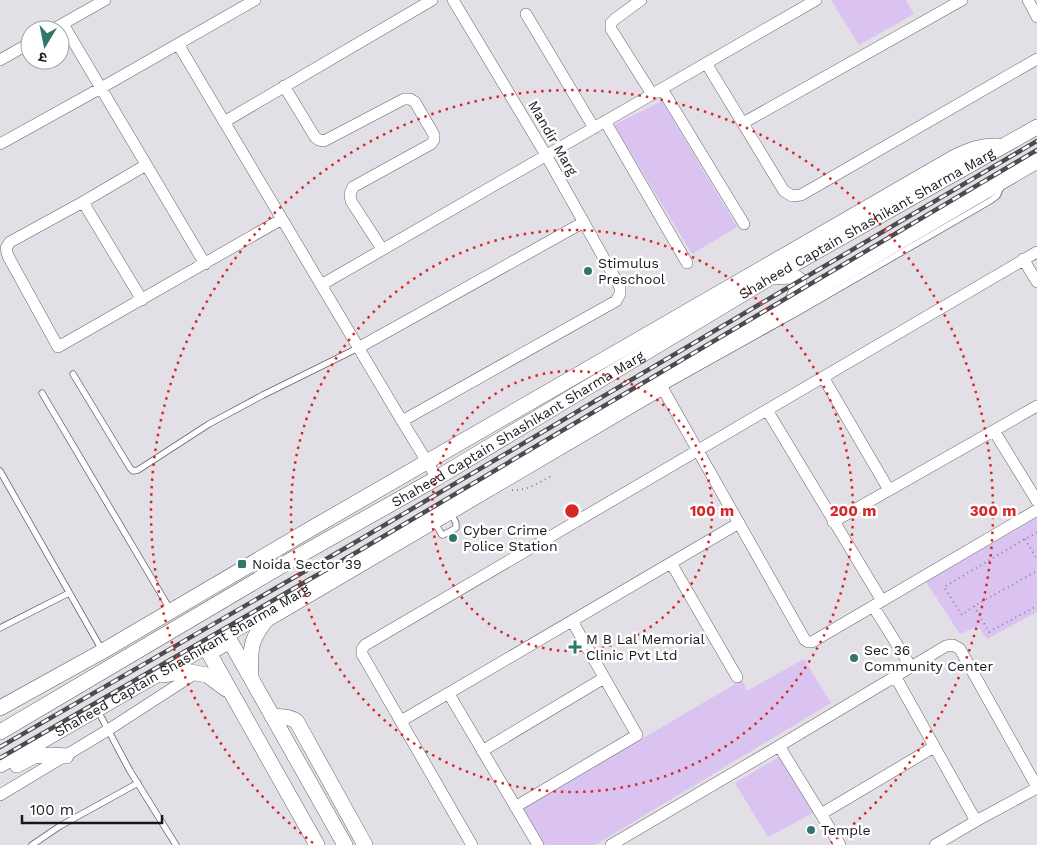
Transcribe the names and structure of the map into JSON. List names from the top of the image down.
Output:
{
  "streets": {
    "main road": ["Shaheed Captain Shashikant Sharma Marg"],
    "street": ["Mandir Marg"]
  },
  "places": {
    "other": [
      "Stimulus Preschool",
      "Cyber Crime Police Station",
      "Sec 36 Community Center",
      "Temple"
    ],
    "transit": ["Noida Sector 39"],
    "health": ["M B Lal Memorial Clinic Pvt Ltd"]
  },
  "scale_bar": "100 m",
  "north": "bottom",
  "rings": ["100 m", "200 m", "300 m"]
}
